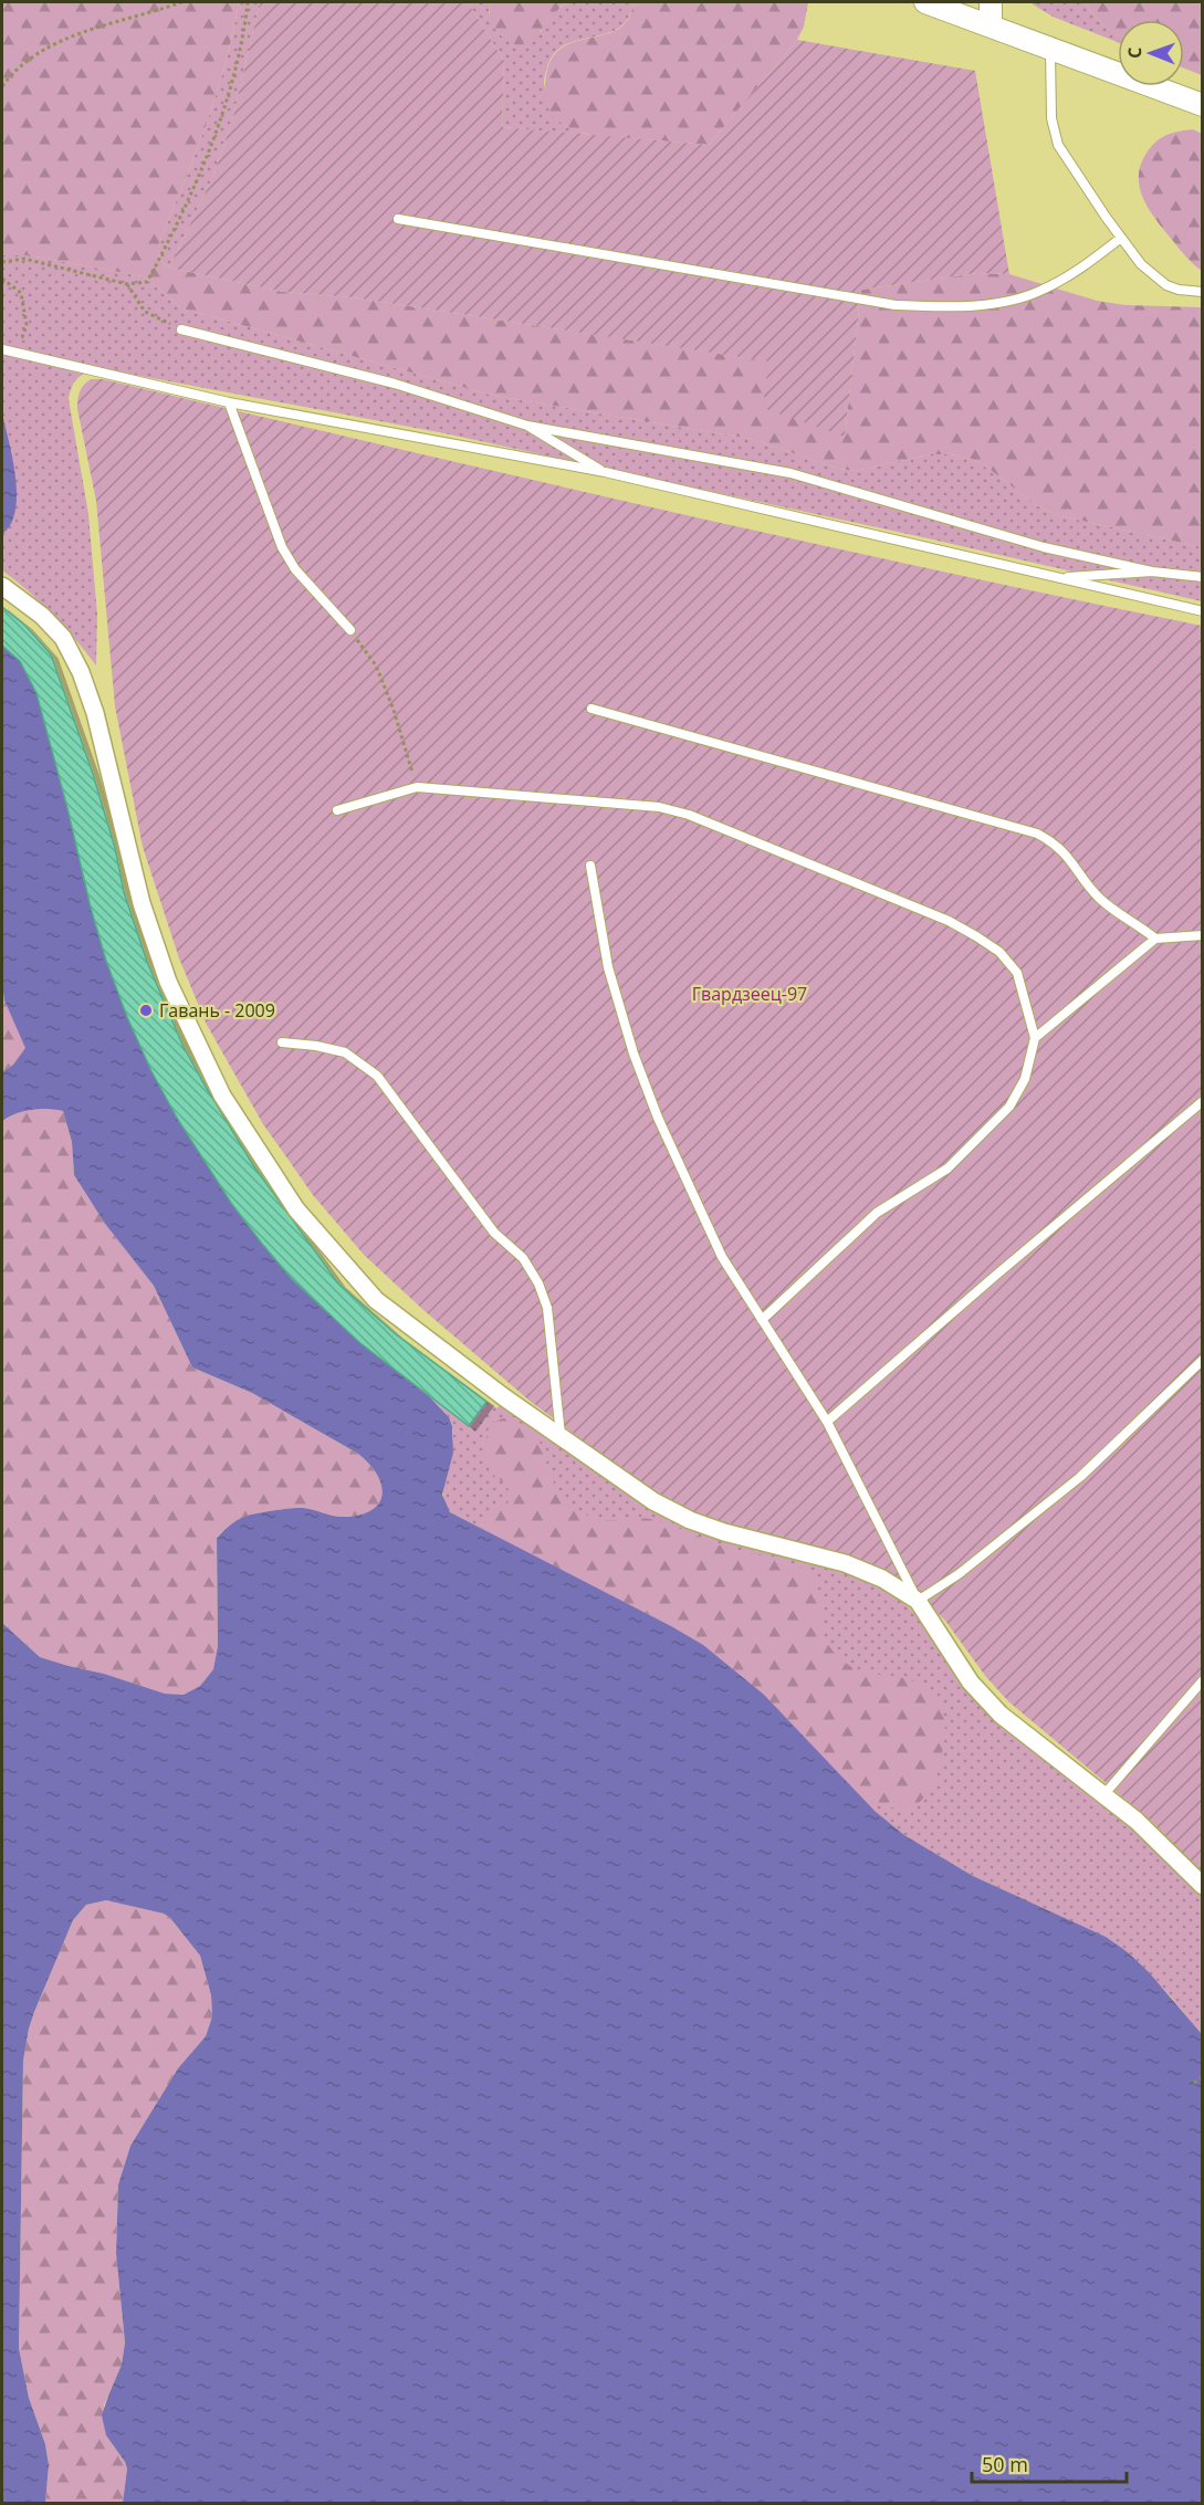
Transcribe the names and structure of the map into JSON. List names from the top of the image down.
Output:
{
  "parks": ["Гвардзеец-97"],
  "places": ["Гавань - 2009"],
  "scale_bar": "50 m",
  "north": "left"
}
